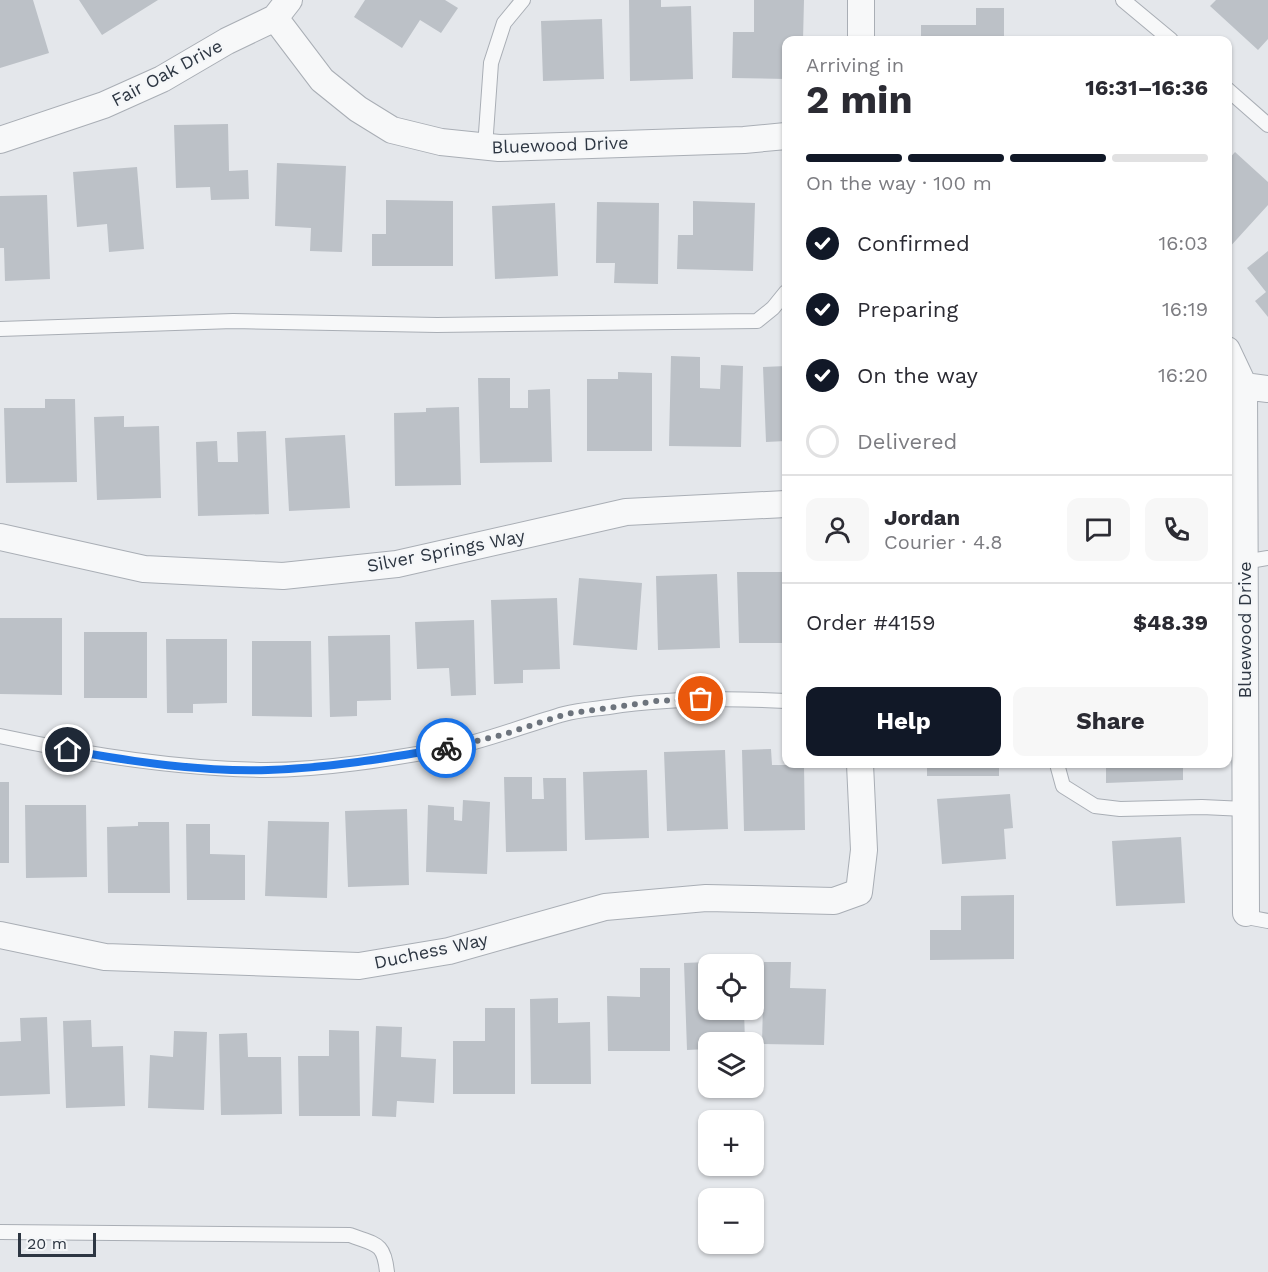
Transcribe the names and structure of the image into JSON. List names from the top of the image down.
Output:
{
  "streets": {
    "street": [
      "Fair Oak Drive",
      "Bluewood Drive",
      "Silver Springs Way",
      "Duchess Way"
    ]
  },
  "crossings": [
    ["Fair Oak Drive", "Bluewood Drive"]
  ],
  "scale_bar": "20 m",
  "page": {
    "heading": ["2 min", "Arriving in", "16:31–16:36"],
    "panel": [
      "Jordan",
      "Courier · 4.8",
      "Order #4159",
      "$48.39"
    ],
    "bar": "On the way · 100 m",
    "list": [
      ["Confirmed", "16:03"],
      ["Preparing", "16:19"],
      ["On the way", "16:20"],
      "Delivered"
    ],
    "buttons": ["Help", "Share"],
    "map_buttons": ["+", "−"],
    "scale": "20 m"
  }
}
